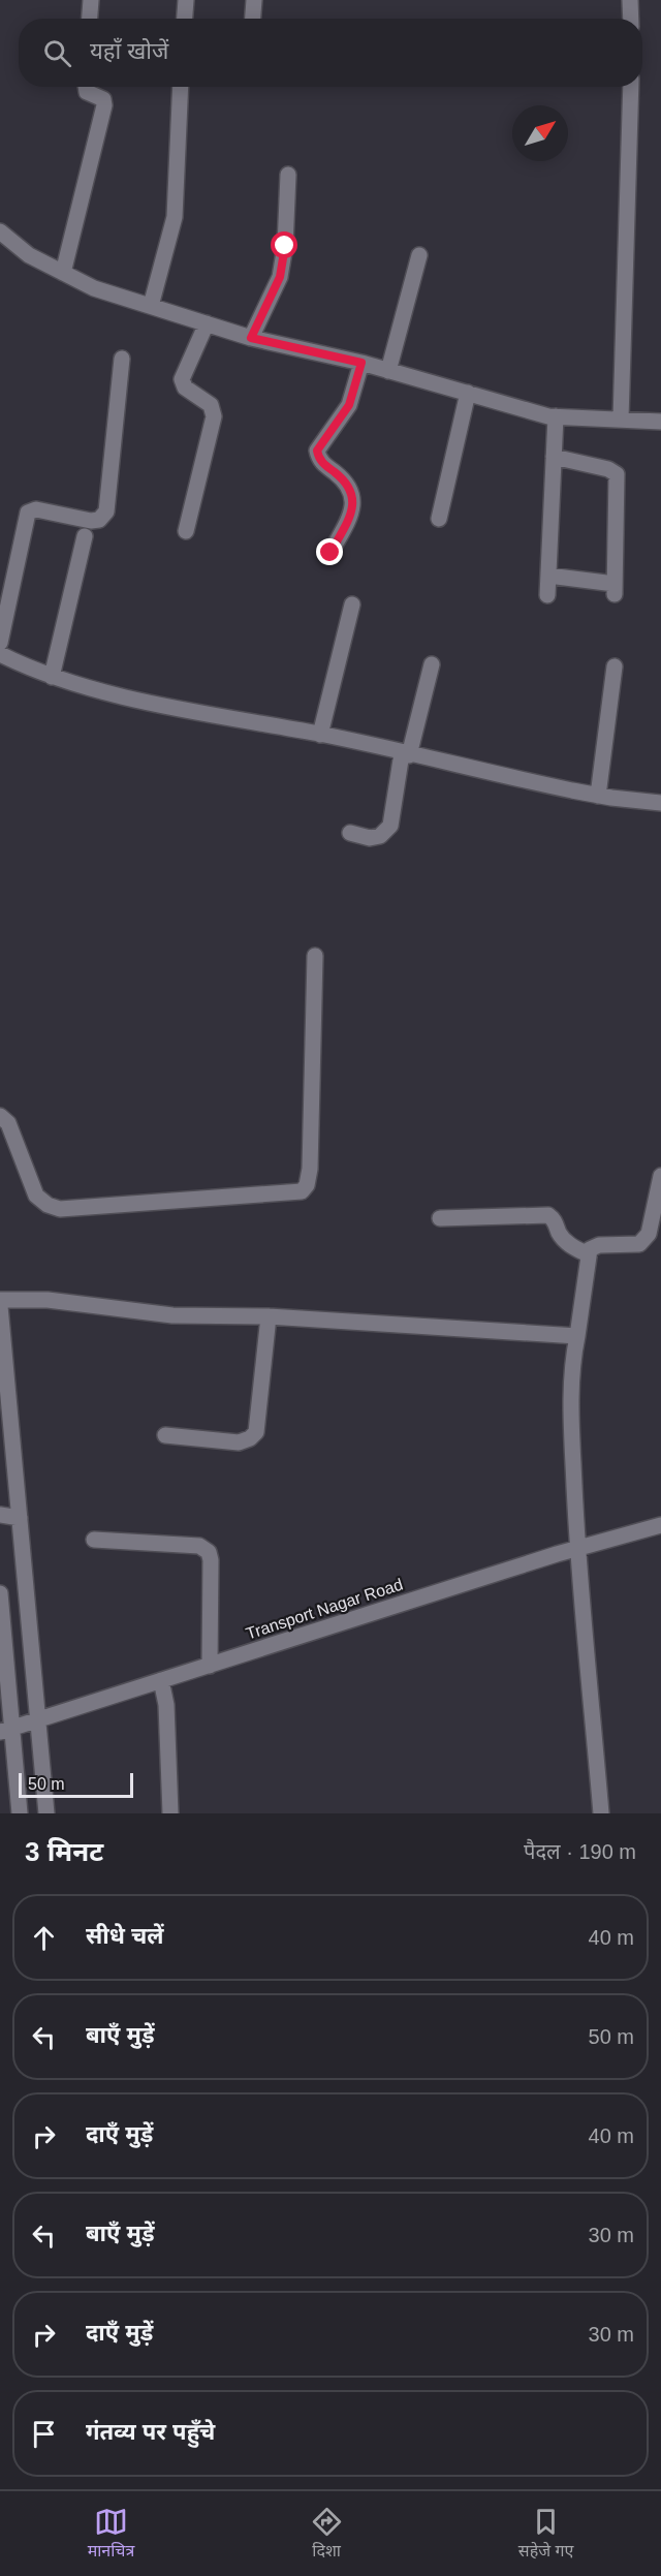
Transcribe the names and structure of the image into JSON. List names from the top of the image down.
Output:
{
  "streets": {
    "street": ["Transport Nagar Road"]
  },
  "scale_bar": "50 m",
  "north": "top right",
  "page": {
    "search": "यहाँ खोजें",
    "scale": "50 m",
    "heading": ["3 मिनट", "पैदल · 190 m"],
    "list": [
      ["सीधे चलें", "40 m"],
      ["बाएँ मुड़ें", "50 m"],
      ["दाएँ मुड़ें", "40 m"],
      ["बाएँ मुड़ें", "30 m"],
      ["दाएँ मुड़ें", "30 m"],
      "गंतव्य पर पहुँचे"
    ],
    "nav": ["मानचित्र", "दिशा", "सहेजे गए"]
  }
}
